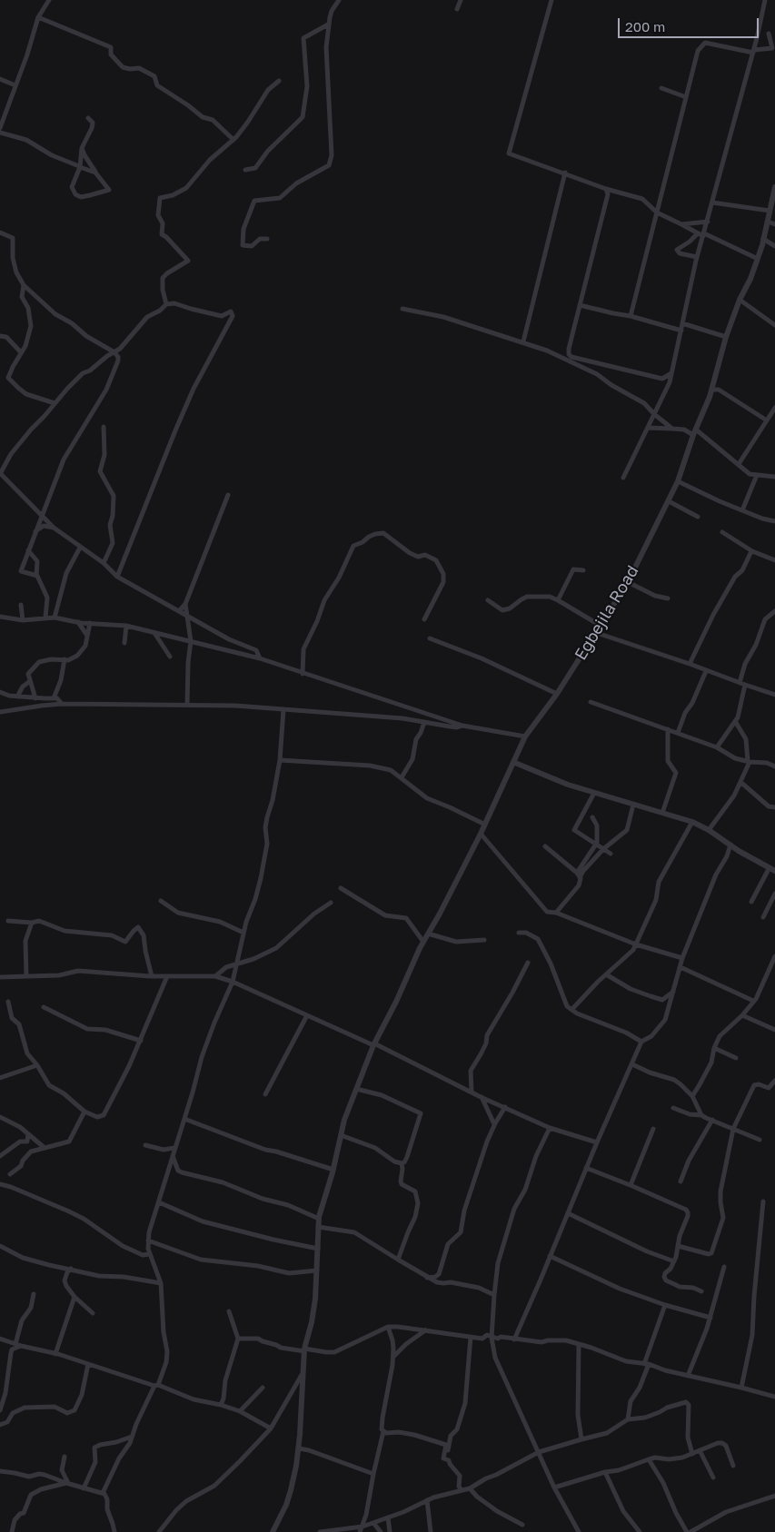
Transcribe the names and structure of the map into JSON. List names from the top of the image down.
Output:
{
  "streets": {
    "street": ["Egbejila Road"]
  },
  "scale_bar": "200 m"
}
